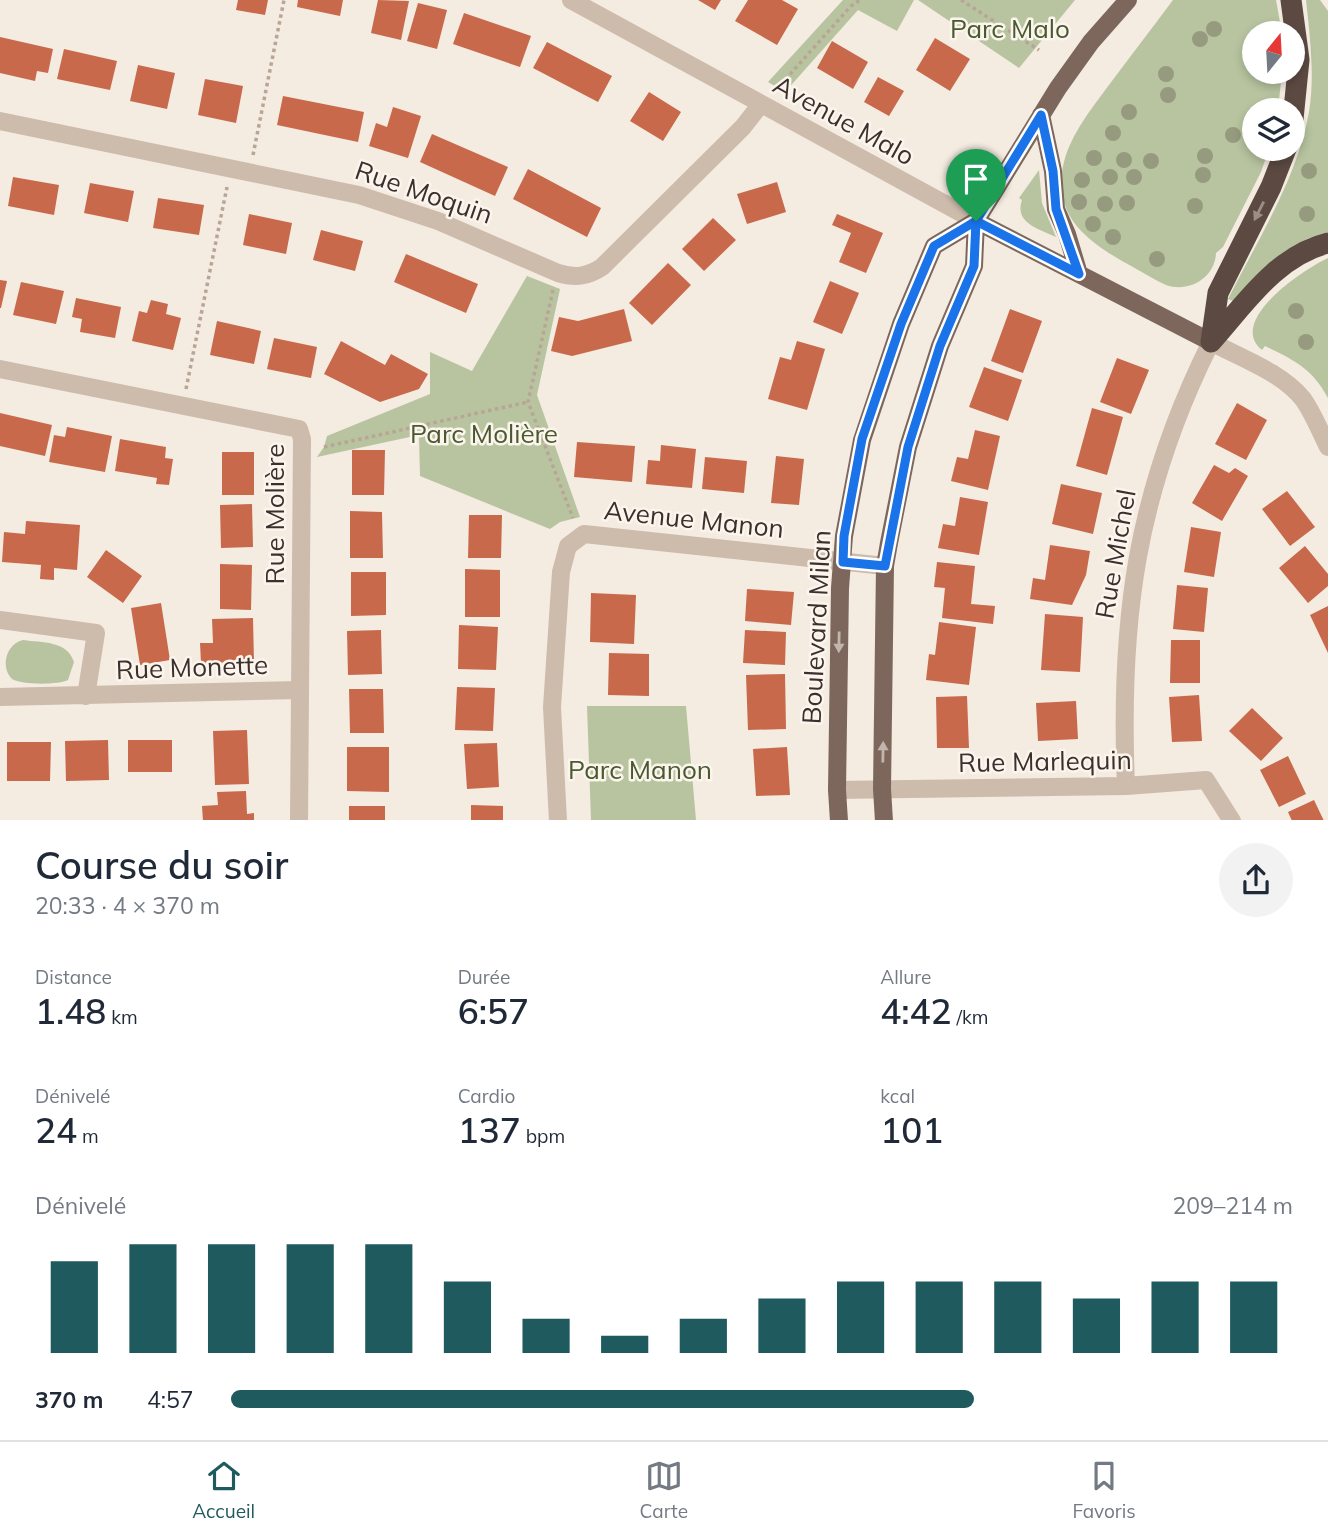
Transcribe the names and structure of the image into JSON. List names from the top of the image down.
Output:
{
  "streets": {
    "main road": ["Avenue Malo", "Boulevard Milan"],
    "street": [
      "Rue Moquin",
      "Rue Molière",
      "Avenue Manon",
      "Rue Michel",
      "Rue Monette",
      "Rue Marlequin"
    ]
  },
  "crossings": [
    ["Avenue Malo", "Rue Moquin"],
    ["Avenue Malo", "Rue Michel"],
    ["Avenue Malo", "Boulevard Milan"],
    ["Rue Molière", "Rue Monette"],
    ["Avenue Manon", "Boulevard Milan"],
    ["Rue Michel", "Rue Marlequin"],
    ["Boulevard Milan", "Rue Marlequin"]
  ],
  "parks": ["Parc Malo", "Parc Molière", "Parc Manon"],
  "north": "top",
  "page": {
    "heading": ["Course du soir", "20:33 · 4 × 370 m"],
    "stats": [
      ["Distance", "1.48 km"],
      ["Durée", "6:57"],
      ["Allure", "4:42 /km"],
      ["Dénivelé", "24 m"],
      ["Cardio", "137 bpm"],
      ["kcal", "101"]
    ],
    "chart": ["Dénivelé", "209–214 m"],
    "list": [
      {
        "name": "370 m",
        "note": "4:57"
      }
    ],
    "tabs": ["Accueil", "Carte", "Favoris"]
  }
}
